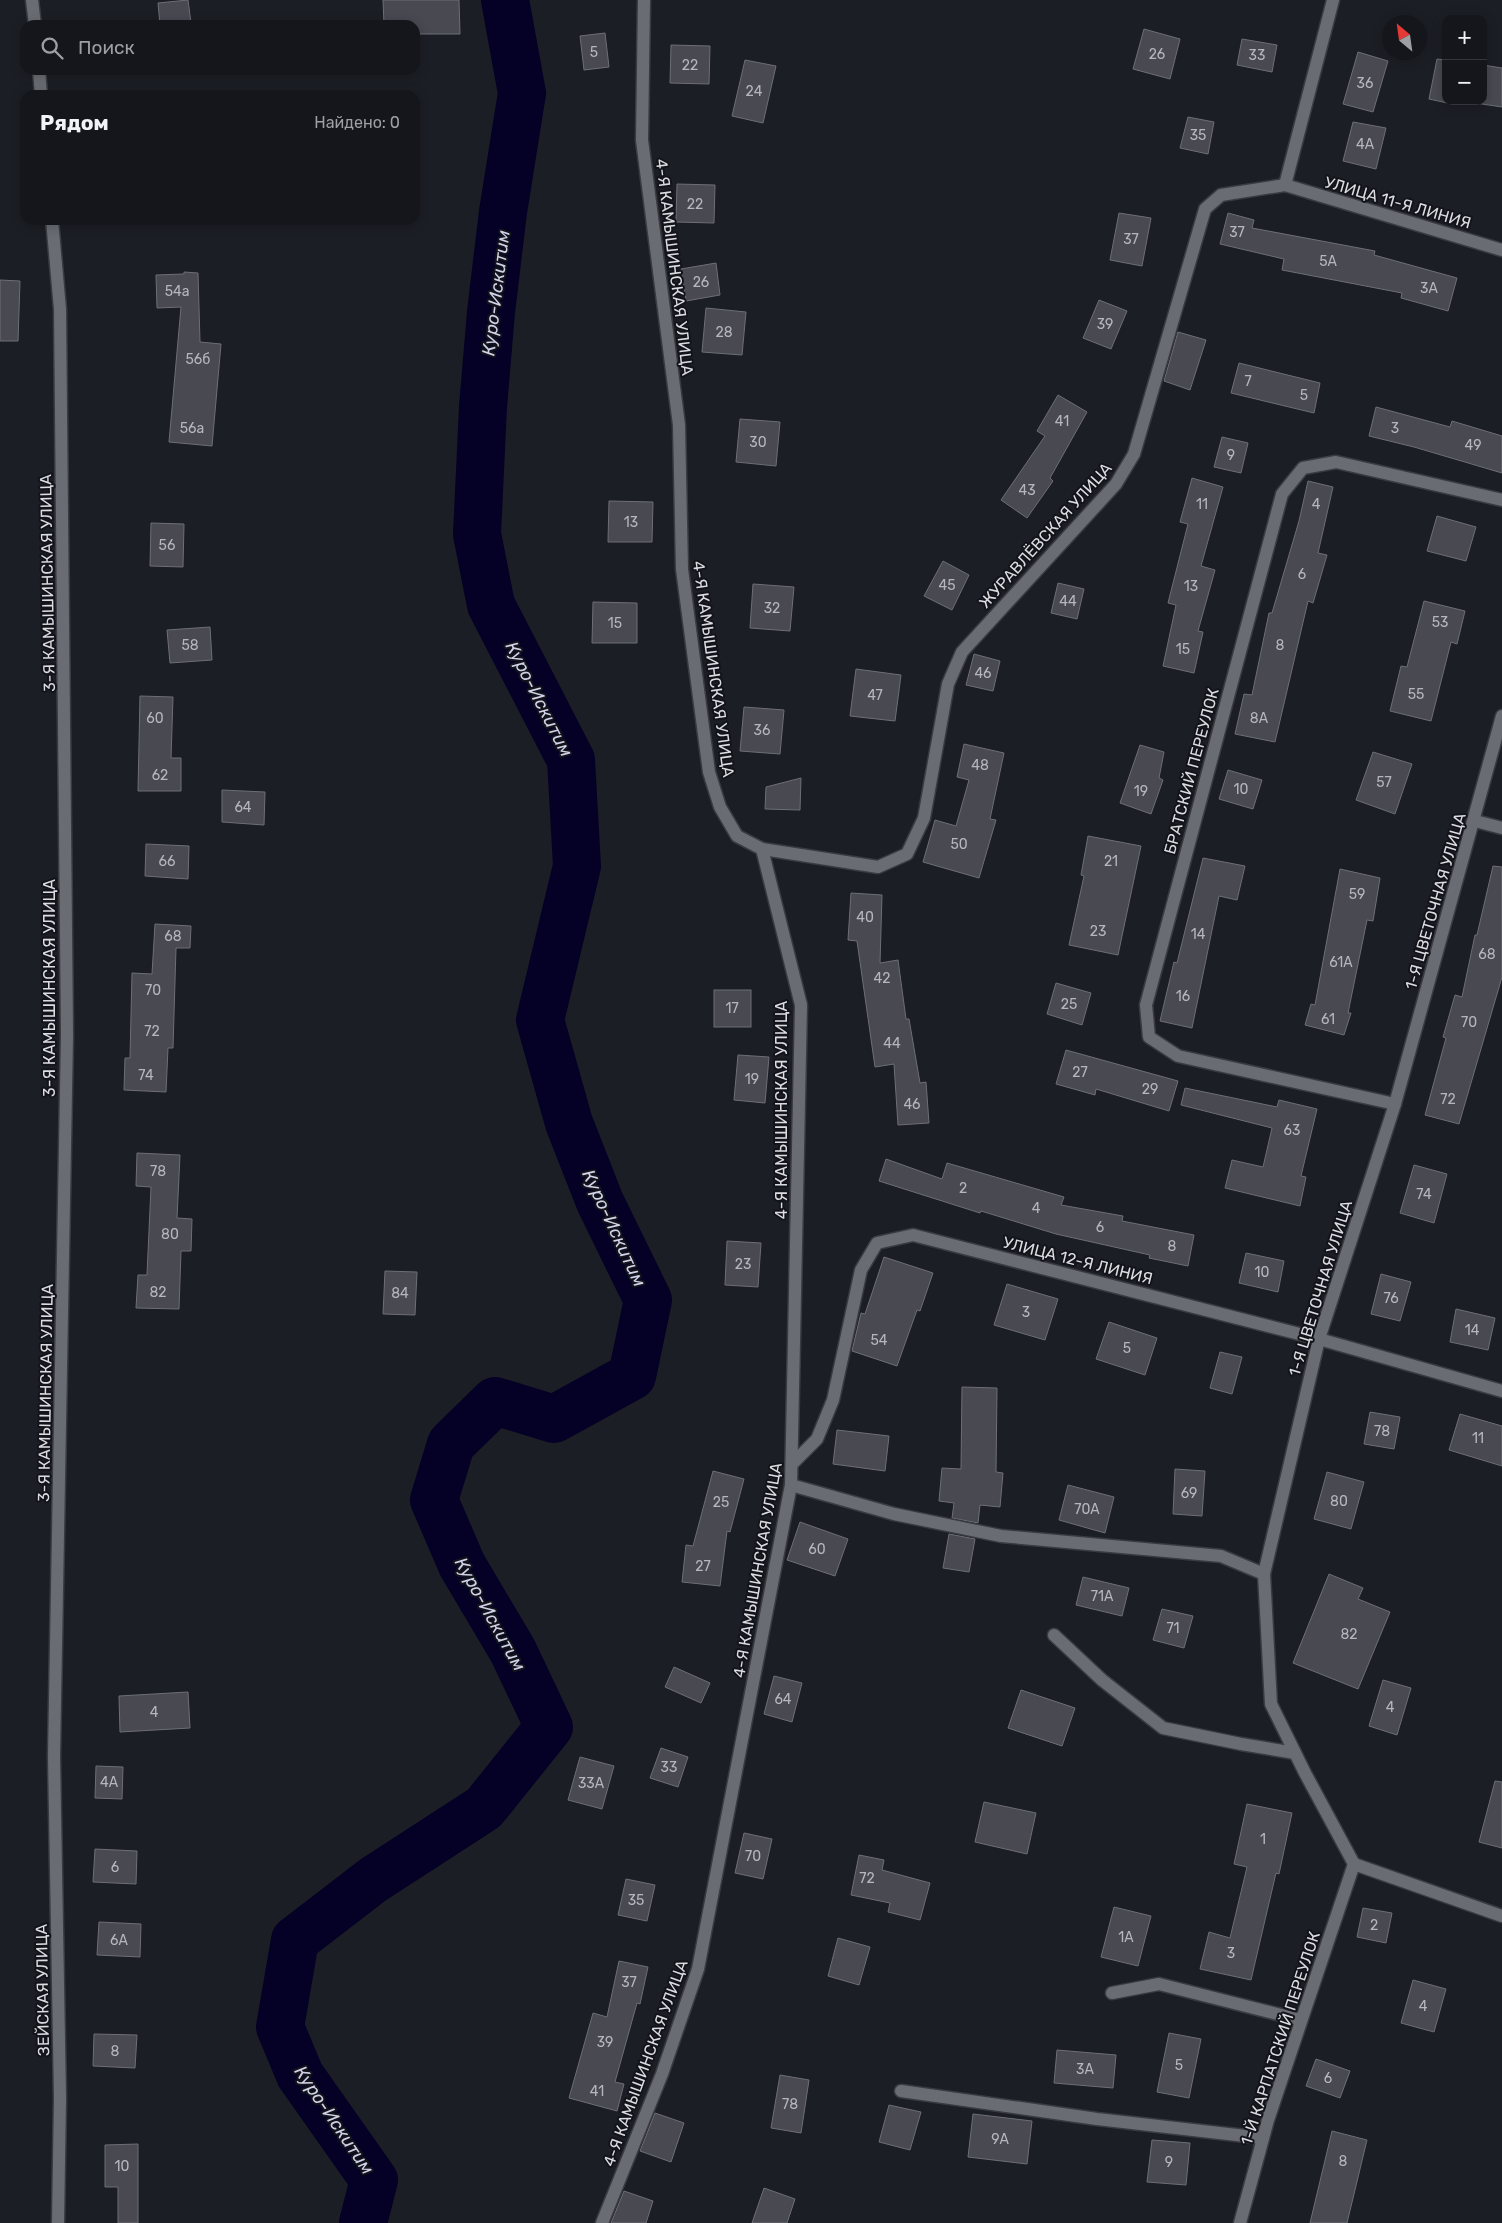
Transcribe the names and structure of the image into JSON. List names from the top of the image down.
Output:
{
  "streets": {
    "street": [
      "УЛИЦА 11-Я ЛИНИЯ",
      "4-Я КАМЫШИНСКАЯ УЛИЦА",
      "ЖУРАВЛЁВСКАЯ УЛИЦА",
      "3-Я КАМЫШИНСКАЯ УЛИЦА",
      "БРАТСКИЙ ПЕРЕУЛОК",
      "1-Я ЦВЕТОЧНАЯ УЛИЦА",
      "УЛИЦА 12-Я ЛИНИЯ",
      "ЗЕЙСКАЯ УЛИЦА",
      "1-Й КАРПАТСКИЙ ПЕРЕУЛОК"
    ]
  },
  "crossings": [
    ["УЛИЦА 11-Я ЛИНИЯ", "ЖУРАВЛЁВСКАЯ УЛИЦА"],
    ["4-Я КАМЫШИНСКАЯ УЛИЦА", "ЖУРАВЛЁВСКАЯ УЛИЦА"],
    ["4-Я КАМЫШИНСКАЯ УЛИЦА", "УЛИЦА 12-Я ЛИНИЯ"],
    ["3-Я КАМЫШИНСКАЯ УЛИЦА", "ЗЕЙСКАЯ УЛИЦА"],
    ["БРАТСКИЙ ПЕРЕУЛОК", "1-Я ЦВЕТОЧНАЯ УЛИЦА"],
    ["1-Я ЦВЕТОЧНАЯ УЛИЦА", "УЛИЦА 12-Я ЛИНИЯ"],
    ["1-Я ЦВЕТОЧНАЯ УЛИЦА", "1-Й КАРПАТСКИЙ ПЕРЕУЛОК"]
  ],
  "water": ["Куро-Искитим"],
  "house_numbers": [
    "5",
    "26",
    "33",
    "22",
    "36",
    "24",
    "35",
    "4А",
    "22",
    "37",
    "37",
    "5А",
    "26",
    "3А",
    "54а",
    "39",
    "28",
    "56б",
    "7",
    "5",
    "41",
    "56а",
    "3",
    "30",
    "49",
    "9",
    "43",
    "11",
    "4",
    "13",
    "56",
    "6",
    "45",
    "13",
    "44",
    "32",
    "53",
    "15",
    "58",
    "8",
    "15",
    "46",
    "55",
    "47",
    "60",
    "8А",
    "36",
    "48",
    "62",
    "57",
    "10",
    "19",
    "64",
    "50",
    "66",
    "21",
    "59",
    "40",
    "23",
    "14",
    "68",
    "68",
    "61А",
    "42",
    "70",
    "16",
    "25",
    "17",
    "61",
    "70",
    "72",
    "44",
    "27",
    "74",
    "19",
    "29",
    "72",
    "46",
    "63",
    "78",
    "2",
    "74",
    "4",
    "6",
    "80",
    "8",
    "23",
    "10",
    "82",
    "84",
    "76",
    "3",
    "14",
    "54",
    "5",
    "78",
    "11",
    "69",
    "80",
    "25",
    "70А",
    "60",
    "27",
    "71А",
    "71",
    "82",
    "64",
    "4",
    "4",
    "33",
    "4А",
    "33А",
    "1",
    "70",
    "6",
    "72",
    "35",
    "2",
    "1А",
    "6А",
    "3",
    "37",
    "4",
    "39",
    "8",
    "5",
    "3А",
    "6",
    "41",
    "78",
    "9А",
    "8",
    "9",
    "10"
  ],
  "north": "top left",
  "page": {
    "map_buttons": ["+", "−"],
    "search": "Поиск",
    "heading": ["Рядом", "Найдено: 0"]
  }
}
